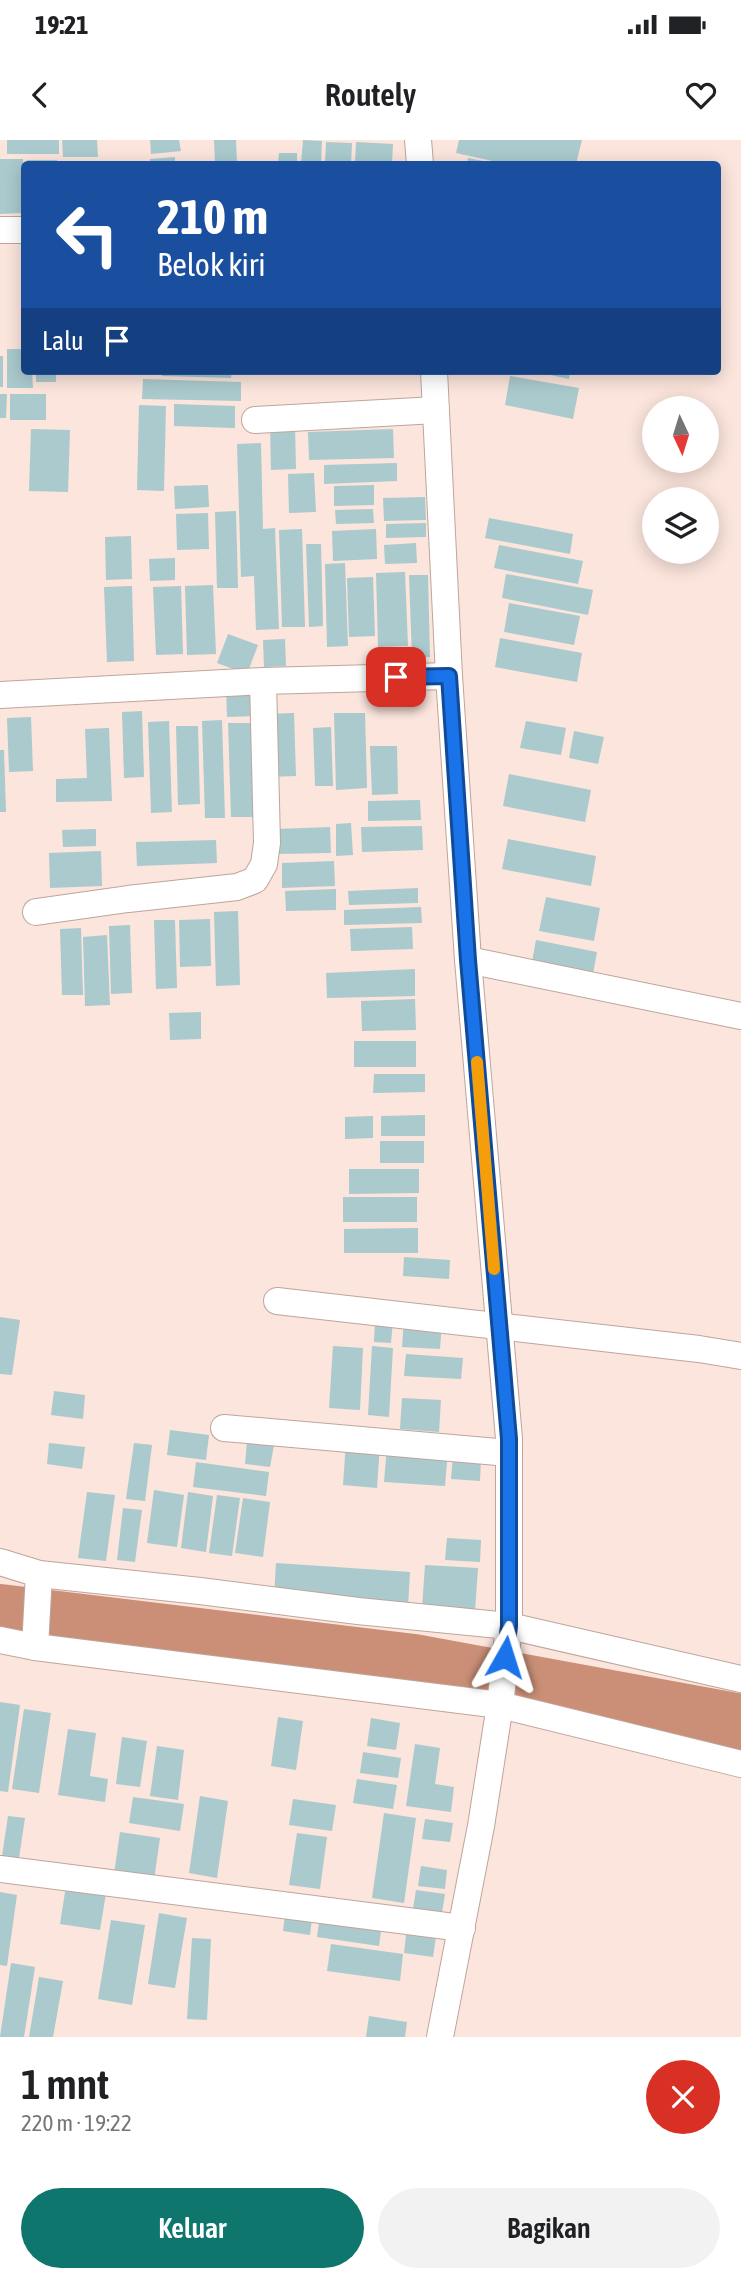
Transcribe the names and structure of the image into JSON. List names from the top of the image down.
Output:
{
  "north": "bottom",
  "page": {
    "status": "19:21",
    "header": "Routely",
    "turn": ["210 m", "Belok kiri"],
    "then": "Lalu",
    "heading": ["1 mnt", "220 m · 19:22"],
    "buttons": ["Keluar", "Bagikan"]
  }
}
